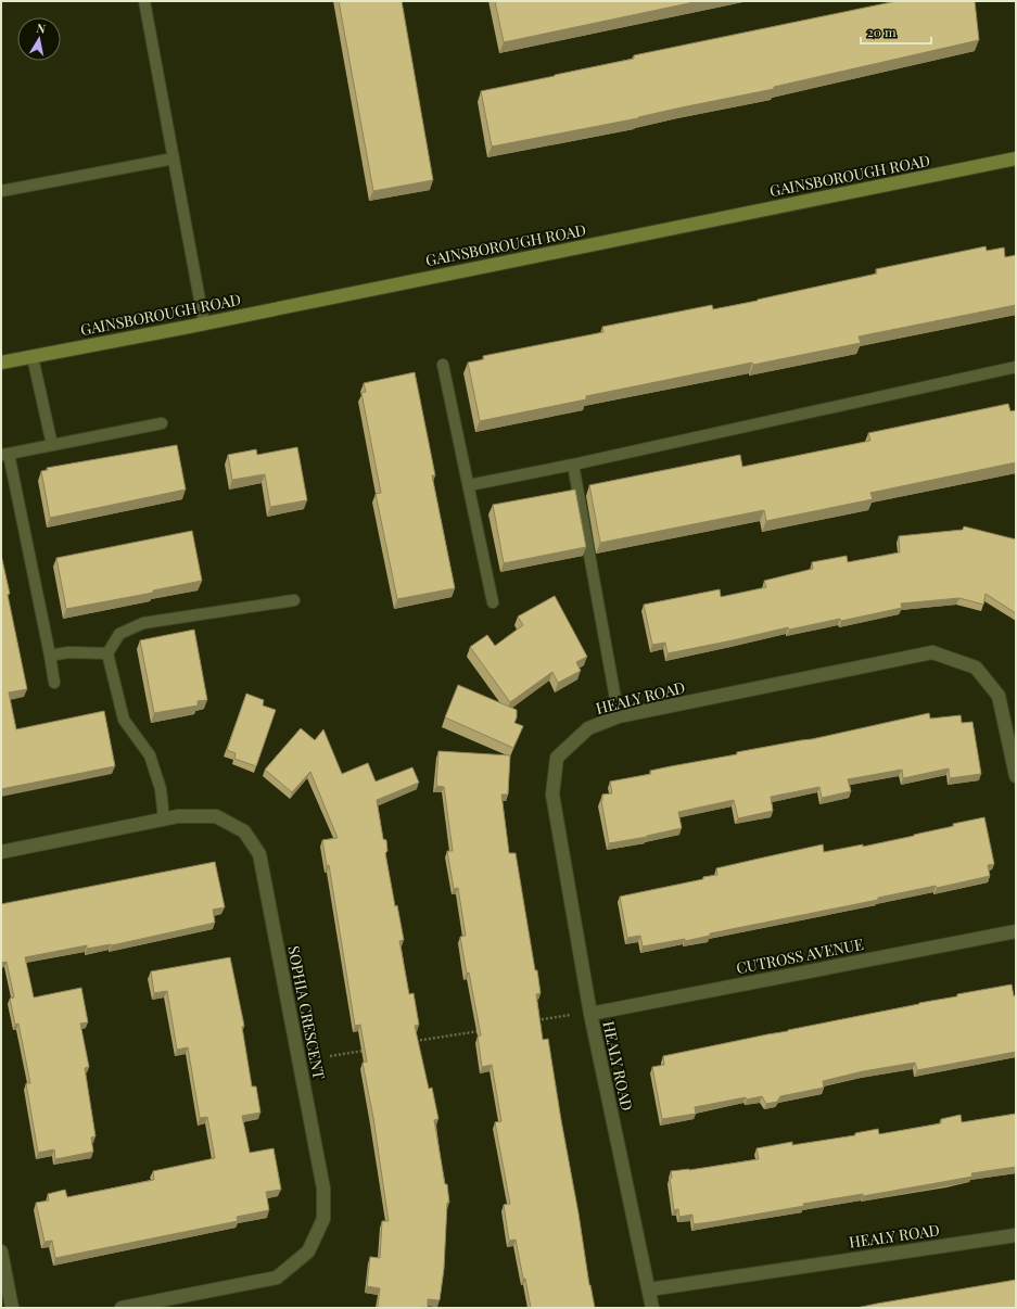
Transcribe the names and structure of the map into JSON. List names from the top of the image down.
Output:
{
  "streets": {
    "main road": ["GAINSBOROUGH ROAD"],
    "street": ["HEALY ROAD", "CUTROSS AVENUE", "SOPHIA CRESCENT"]
  },
  "crossings": [
    ["HEALY ROAD", "CUTROSS AVENUE"]
  ],
  "scale_bar": "20 m",
  "north": "top"
}
